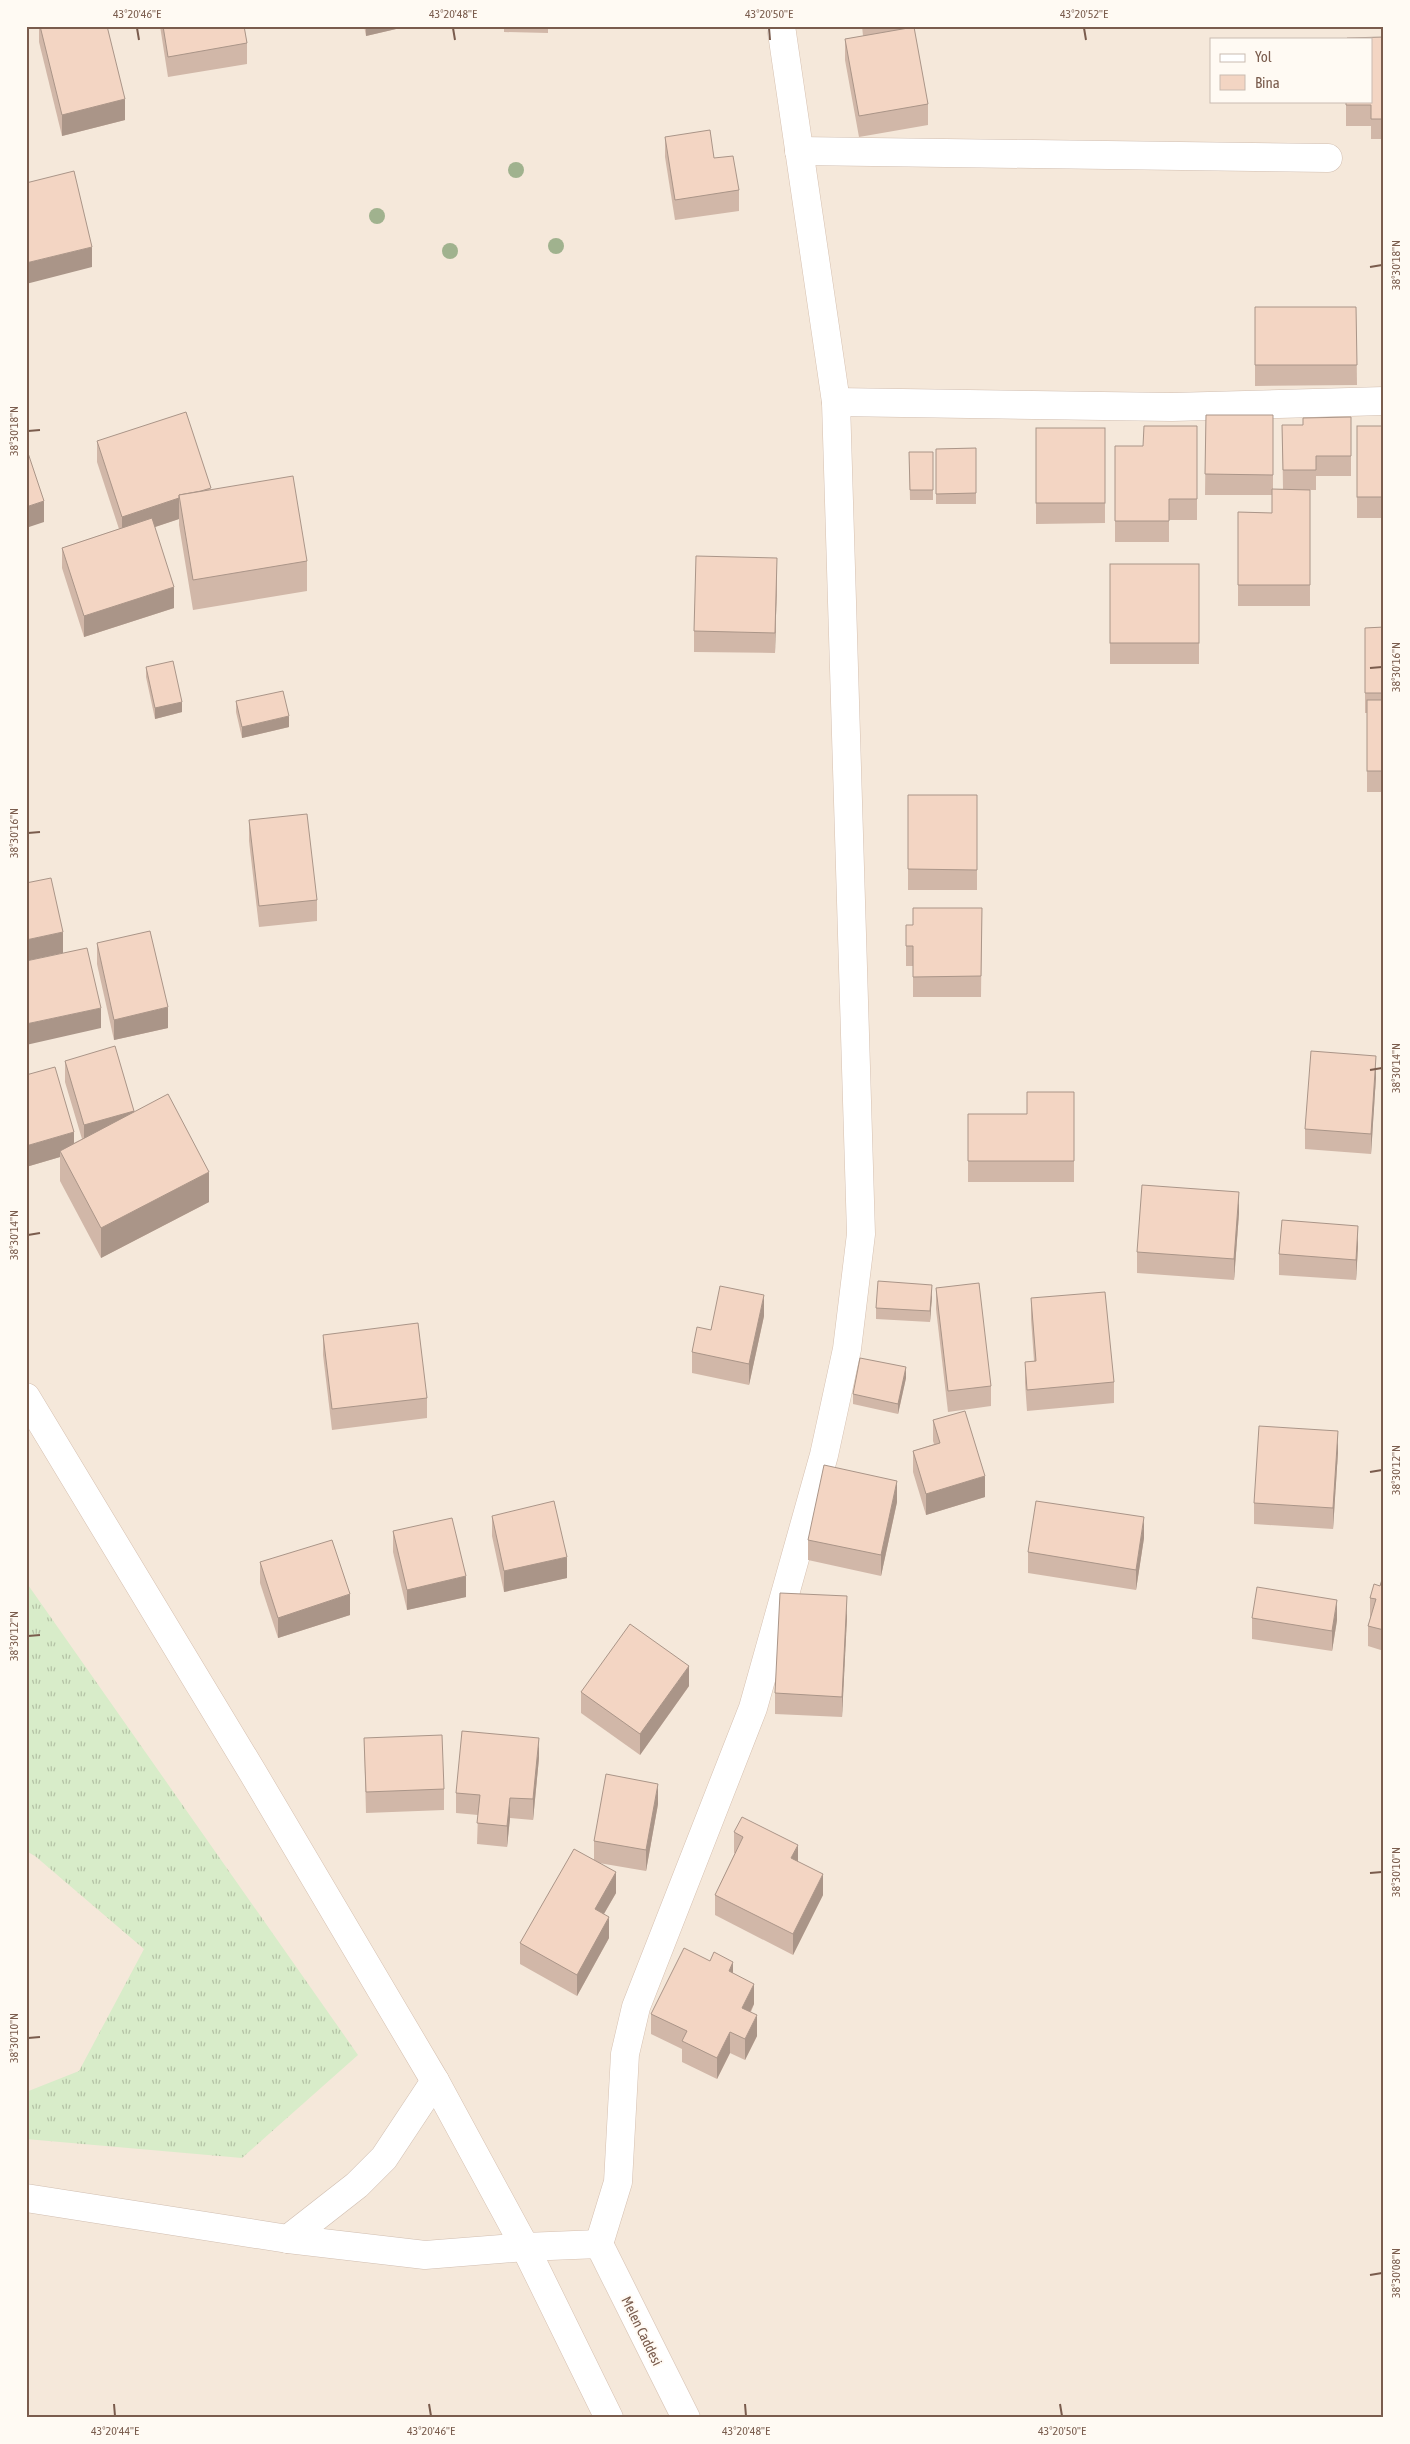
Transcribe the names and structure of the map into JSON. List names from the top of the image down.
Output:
{
  "streets": {
    "street": ["Melen Caddesi"]
  },
  "legend": ["Yol", "Bina"],
  "coordinates": [
    "43°20'46\"E",
    "43°20'48\"E",
    "43°20'50\"E",
    "43°20'52\"E",
    "38°30'18\"N",
    "38°30'16\"N",
    "38°30'14\"N",
    "38°30'12\"N",
    "38°30'10\"N",
    "38°30'08\"N",
    "43°20'44\"E"
  ]
}
